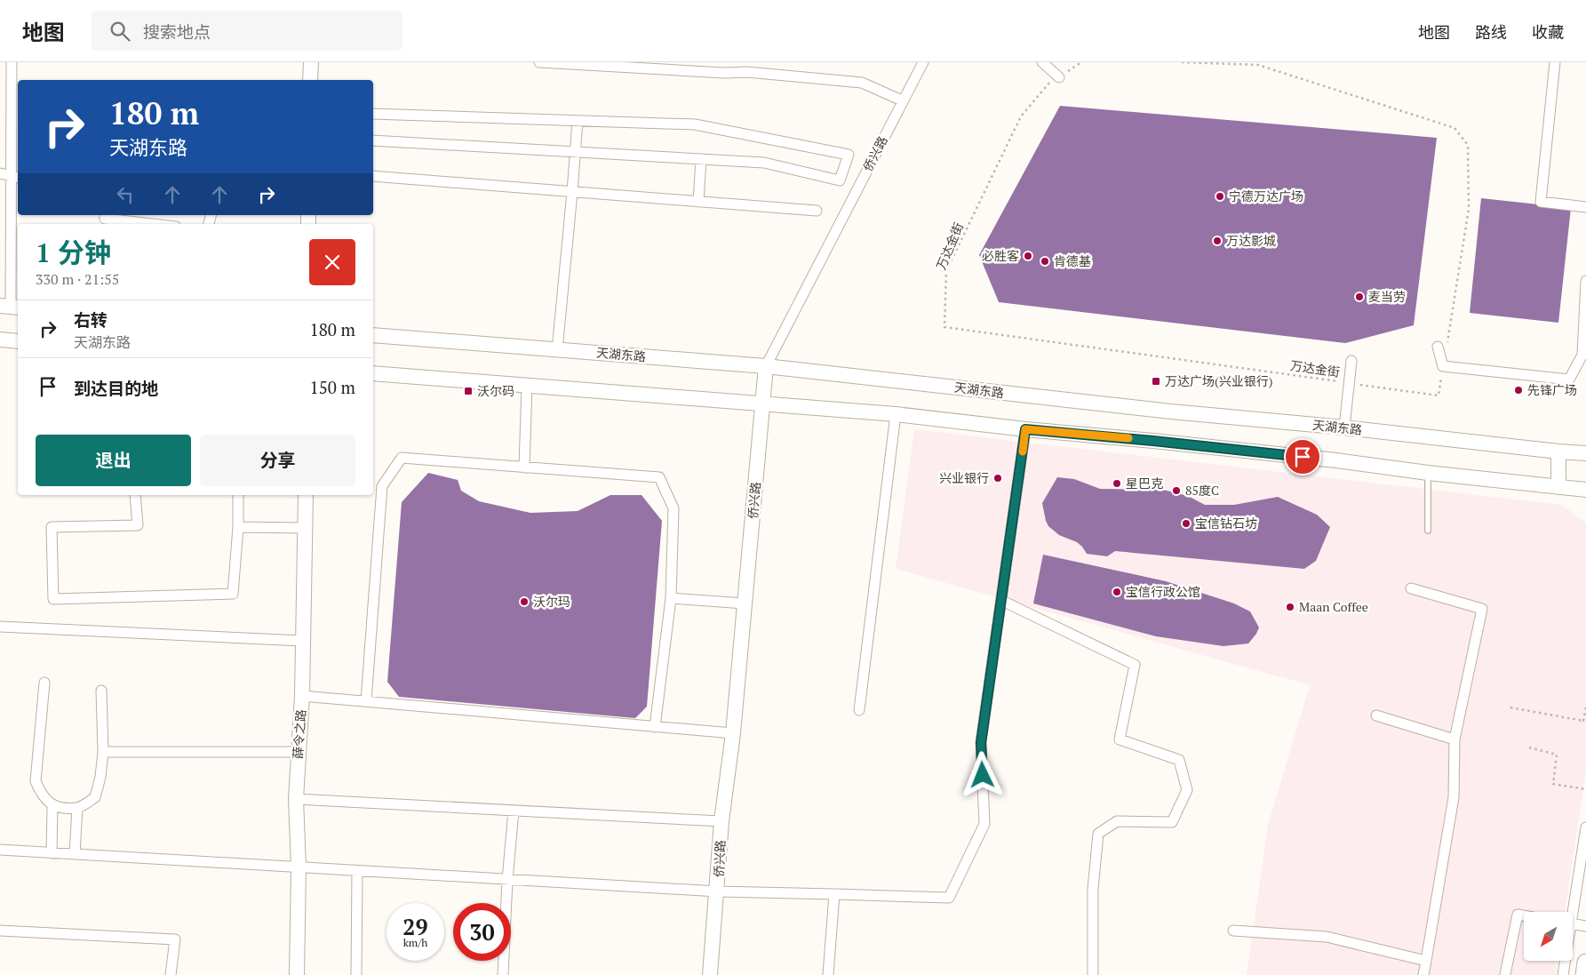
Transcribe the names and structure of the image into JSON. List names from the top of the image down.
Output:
{
  "streets": {
    "main road": ["侨兴路", "天湖东路", "薛令之路"],
    "path": ["万达金街"]
  },
  "crossings": [
    ["侨兴路", "天湖东路"]
  ],
  "places": {
    "other": [
      "宁德万达广场",
      "万达影城",
      "必胜客",
      "肯德基",
      "麦当劳",
      "先锋广场",
      "兴业银行",
      "星巴克",
      "85度C",
      "宝信钻石坊",
      "宝信行政公馆",
      "沃尔玛",
      "Maan Coffee"
    ],
    "transit": ["万达广场(兴业银行)", "沃尔码"]
  },
  "north": "bottom left",
  "page": {
    "header": "地图",
    "search": "搜索地点",
    "nav": ["地图", "路线", "收藏"],
    "turn": ["180 m", "天湖东路"],
    "heading": ["1 分钟", "330 m · 21:55"],
    "list": [
      {
        "name": "右转",
        "note": "天湖东路",
        "value": "180 m"
      },
      {
        "name": "到达目的地",
        "value": "150 m"
      }
    ],
    "buttons": ["退出", "分享"],
    "speed": "29 km/h",
    "limit": "30"
  }
}
